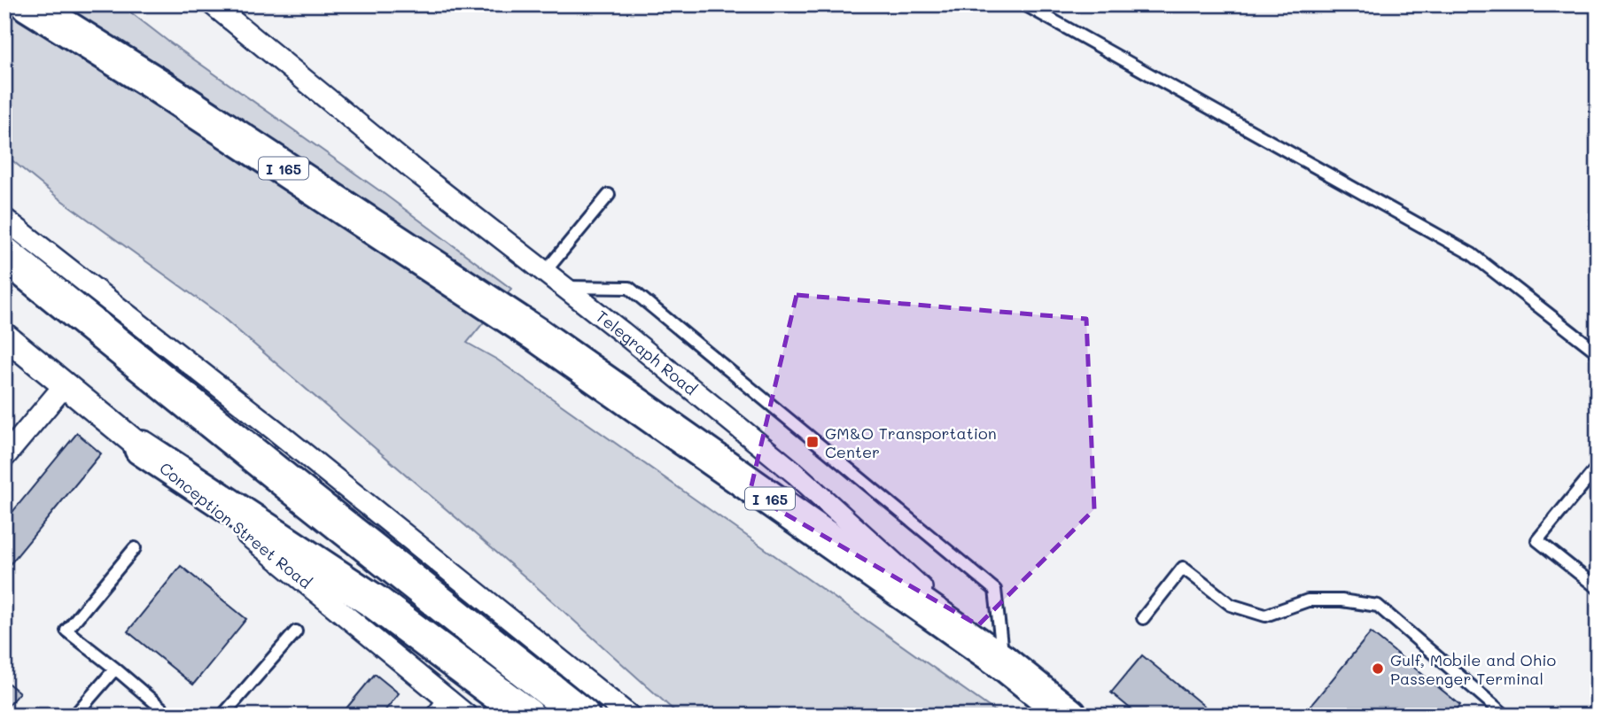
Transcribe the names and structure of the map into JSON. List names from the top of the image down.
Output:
{
  "streets": {
    "highway": ["I 165", "Telegraph Road"],
    "street": ["Conception Street Road"]
  },
  "crossings": [
    ["I 165", "Telegraph Road"]
  ],
  "places": {
    "transit": ["GM&O Transportation Center"],
    "other": ["Gulf, Mobile and Ohio Passenger Terminal"]
  }
}
